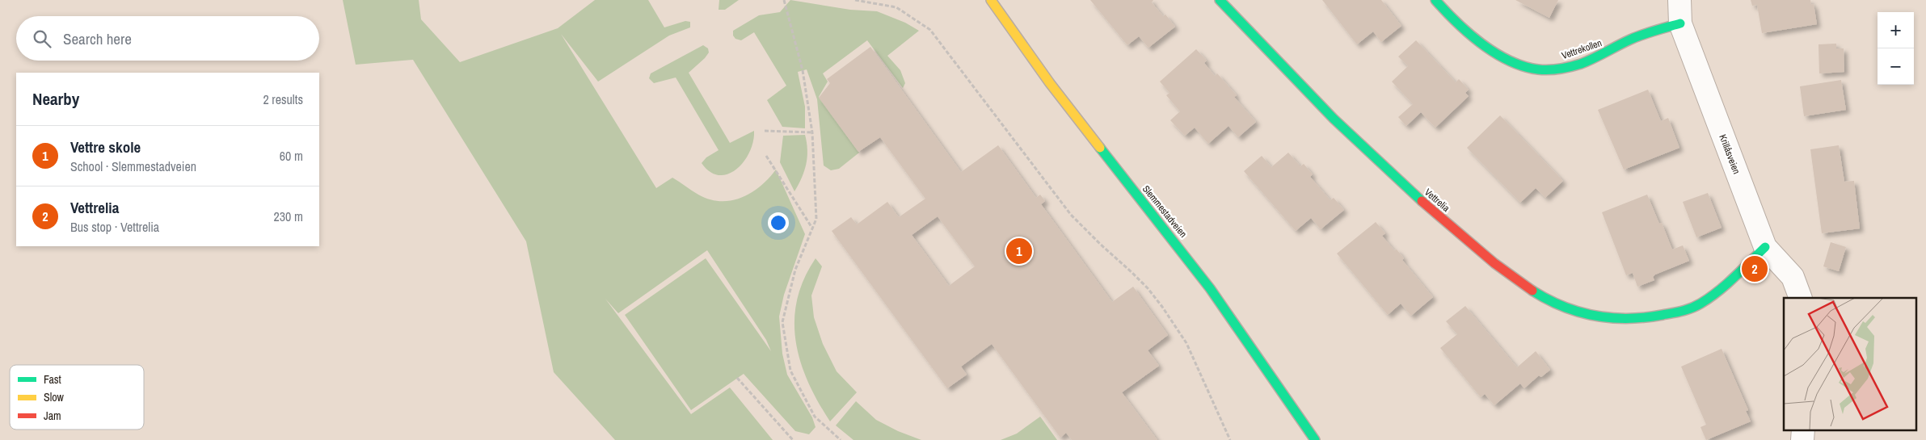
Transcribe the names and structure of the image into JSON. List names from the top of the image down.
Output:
{
  "streets": {
    "street": [
      "Vettrekollen",
      "Krillåsveien",
      "Vettrelia",
      "Slemmestadveien"
    ]
  },
  "crossings": [
    ["Vettrekollen", "Krillåsveien"],
    ["Krillåsveien", "Vettrelia"]
  ],
  "legend": ["Fast", "Slow", "Jam"],
  "page": {
    "map_buttons": ["+", "−"],
    "search": "Search here",
    "heading": ["Nearby", "2 results"],
    "list": [
      {
        "mark": "1",
        "name": "Vettre skole",
        "note": "School · Slemmestadveien",
        "value": "60 m"
      },
      {
        "mark": "2",
        "name": "Vettrelia",
        "note": "Bus stop · Vettrelia",
        "value": "230 m"
      }
    ],
    "pins": ["1", "2"]
  }
}
